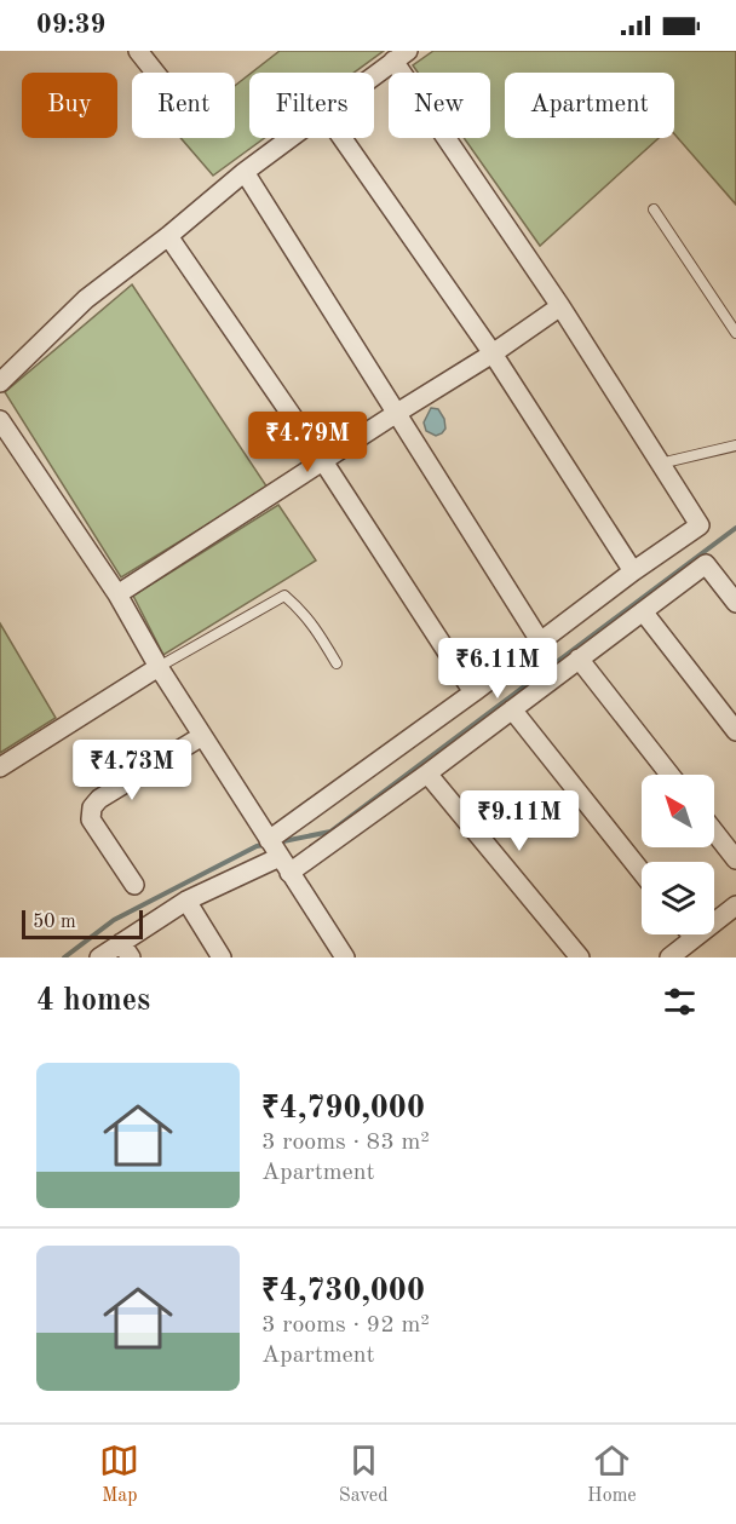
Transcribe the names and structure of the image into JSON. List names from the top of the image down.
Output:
{
  "scale_bar": "50 m",
  "north": "top left",
  "page": {
    "status": "09:39",
    "chip": [
      "Buy",
      "Rent",
      "Filters",
      "New",
      "Apartment"
    ],
    "price": [
      "₹4.79M",
      "₹6.11M",
      "₹4.73M",
      "₹9.11M"
    ],
    "scale": "50 m",
    "heading": "4 homes",
    "list": [
      {
        "name": "₹4,790,000",
        "note": "3 rooms · 83 m² · Apartment"
      },
      {
        "name": "₹4,730,000",
        "note": "3 rooms · 92 m² · Apartment"
      }
    ],
    "tabs": ["Map", "Saved", "Home"]
  }
}
